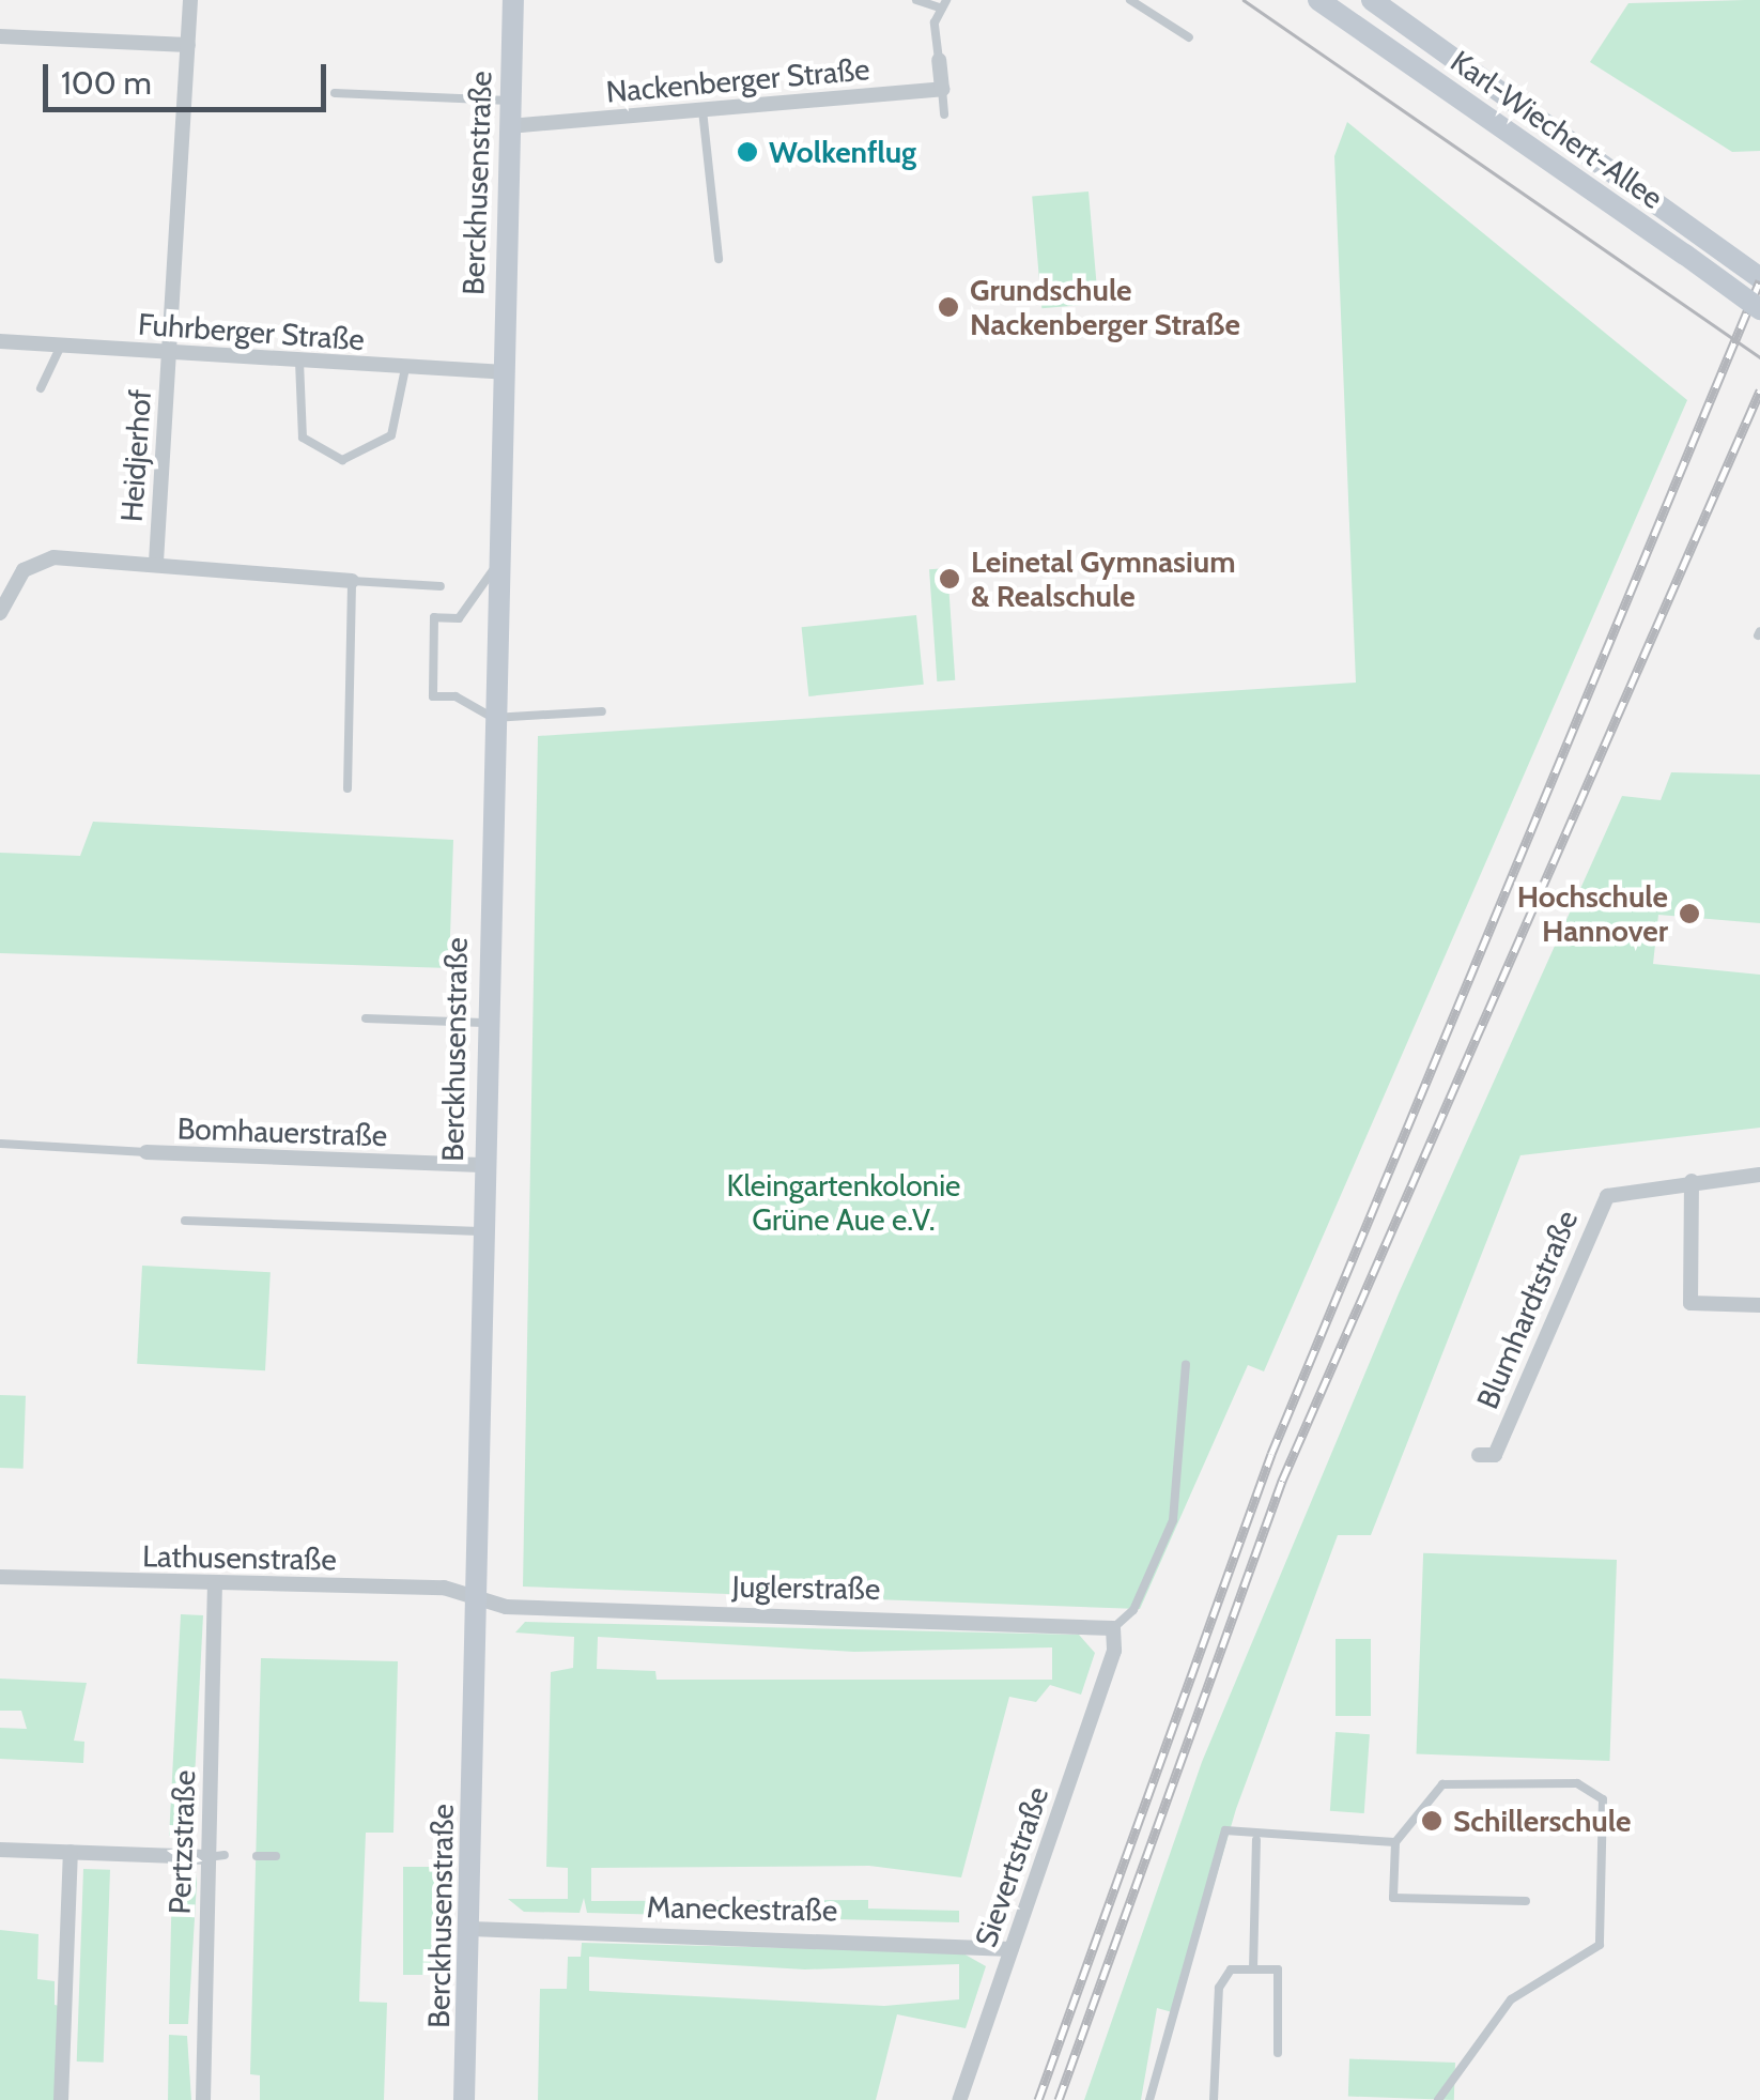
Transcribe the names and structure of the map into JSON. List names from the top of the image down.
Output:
{
  "streets": {
    "street": [
      "Nackenberger Straße",
      "Karl-Wiechert-Allee",
      "Berckhusenstraße",
      "Fuhrberger Straße",
      "Heidjerhof",
      "Bomhauerstraße",
      "Blumhardtstraße",
      "Lathusenstraße",
      "Juglerstraße",
      "Pertzstraße",
      "Sievertstraße",
      "Maneckestraße"
    ]
  },
  "crossings": [
    ["Nackenberger Straße", "Berckhusenstraße"],
    ["Berckhusenstraße", "Fuhrberger Straße"],
    ["Berckhusenstraße", "Bomhauerstraße"],
    ["Berckhusenstraße", "Lathusenstraße"],
    ["Berckhusenstraße", "Juglerstraße"],
    ["Berckhusenstraße", "Maneckestraße"],
    ["Fuhrberger Straße", "Heidjerhof"],
    ["Lathusenstraße", "Juglerstraße"],
    ["Lathusenstraße", "Pertzstraße"],
    ["Juglerstraße", "Sievertstraße"],
    ["Sievertstraße", "Maneckestraße"]
  ],
  "parks": ["Kleingartenkolonie Grüne Aue e.V."],
  "places": [
    "Wolkenflug",
    "Grundschule Nackenberger Straße",
    "Leinetal Gymnasium & Realschule",
    "Hochschule Hannover",
    "Schillerschule"
  ],
  "scale_bar": "100 m"
}
